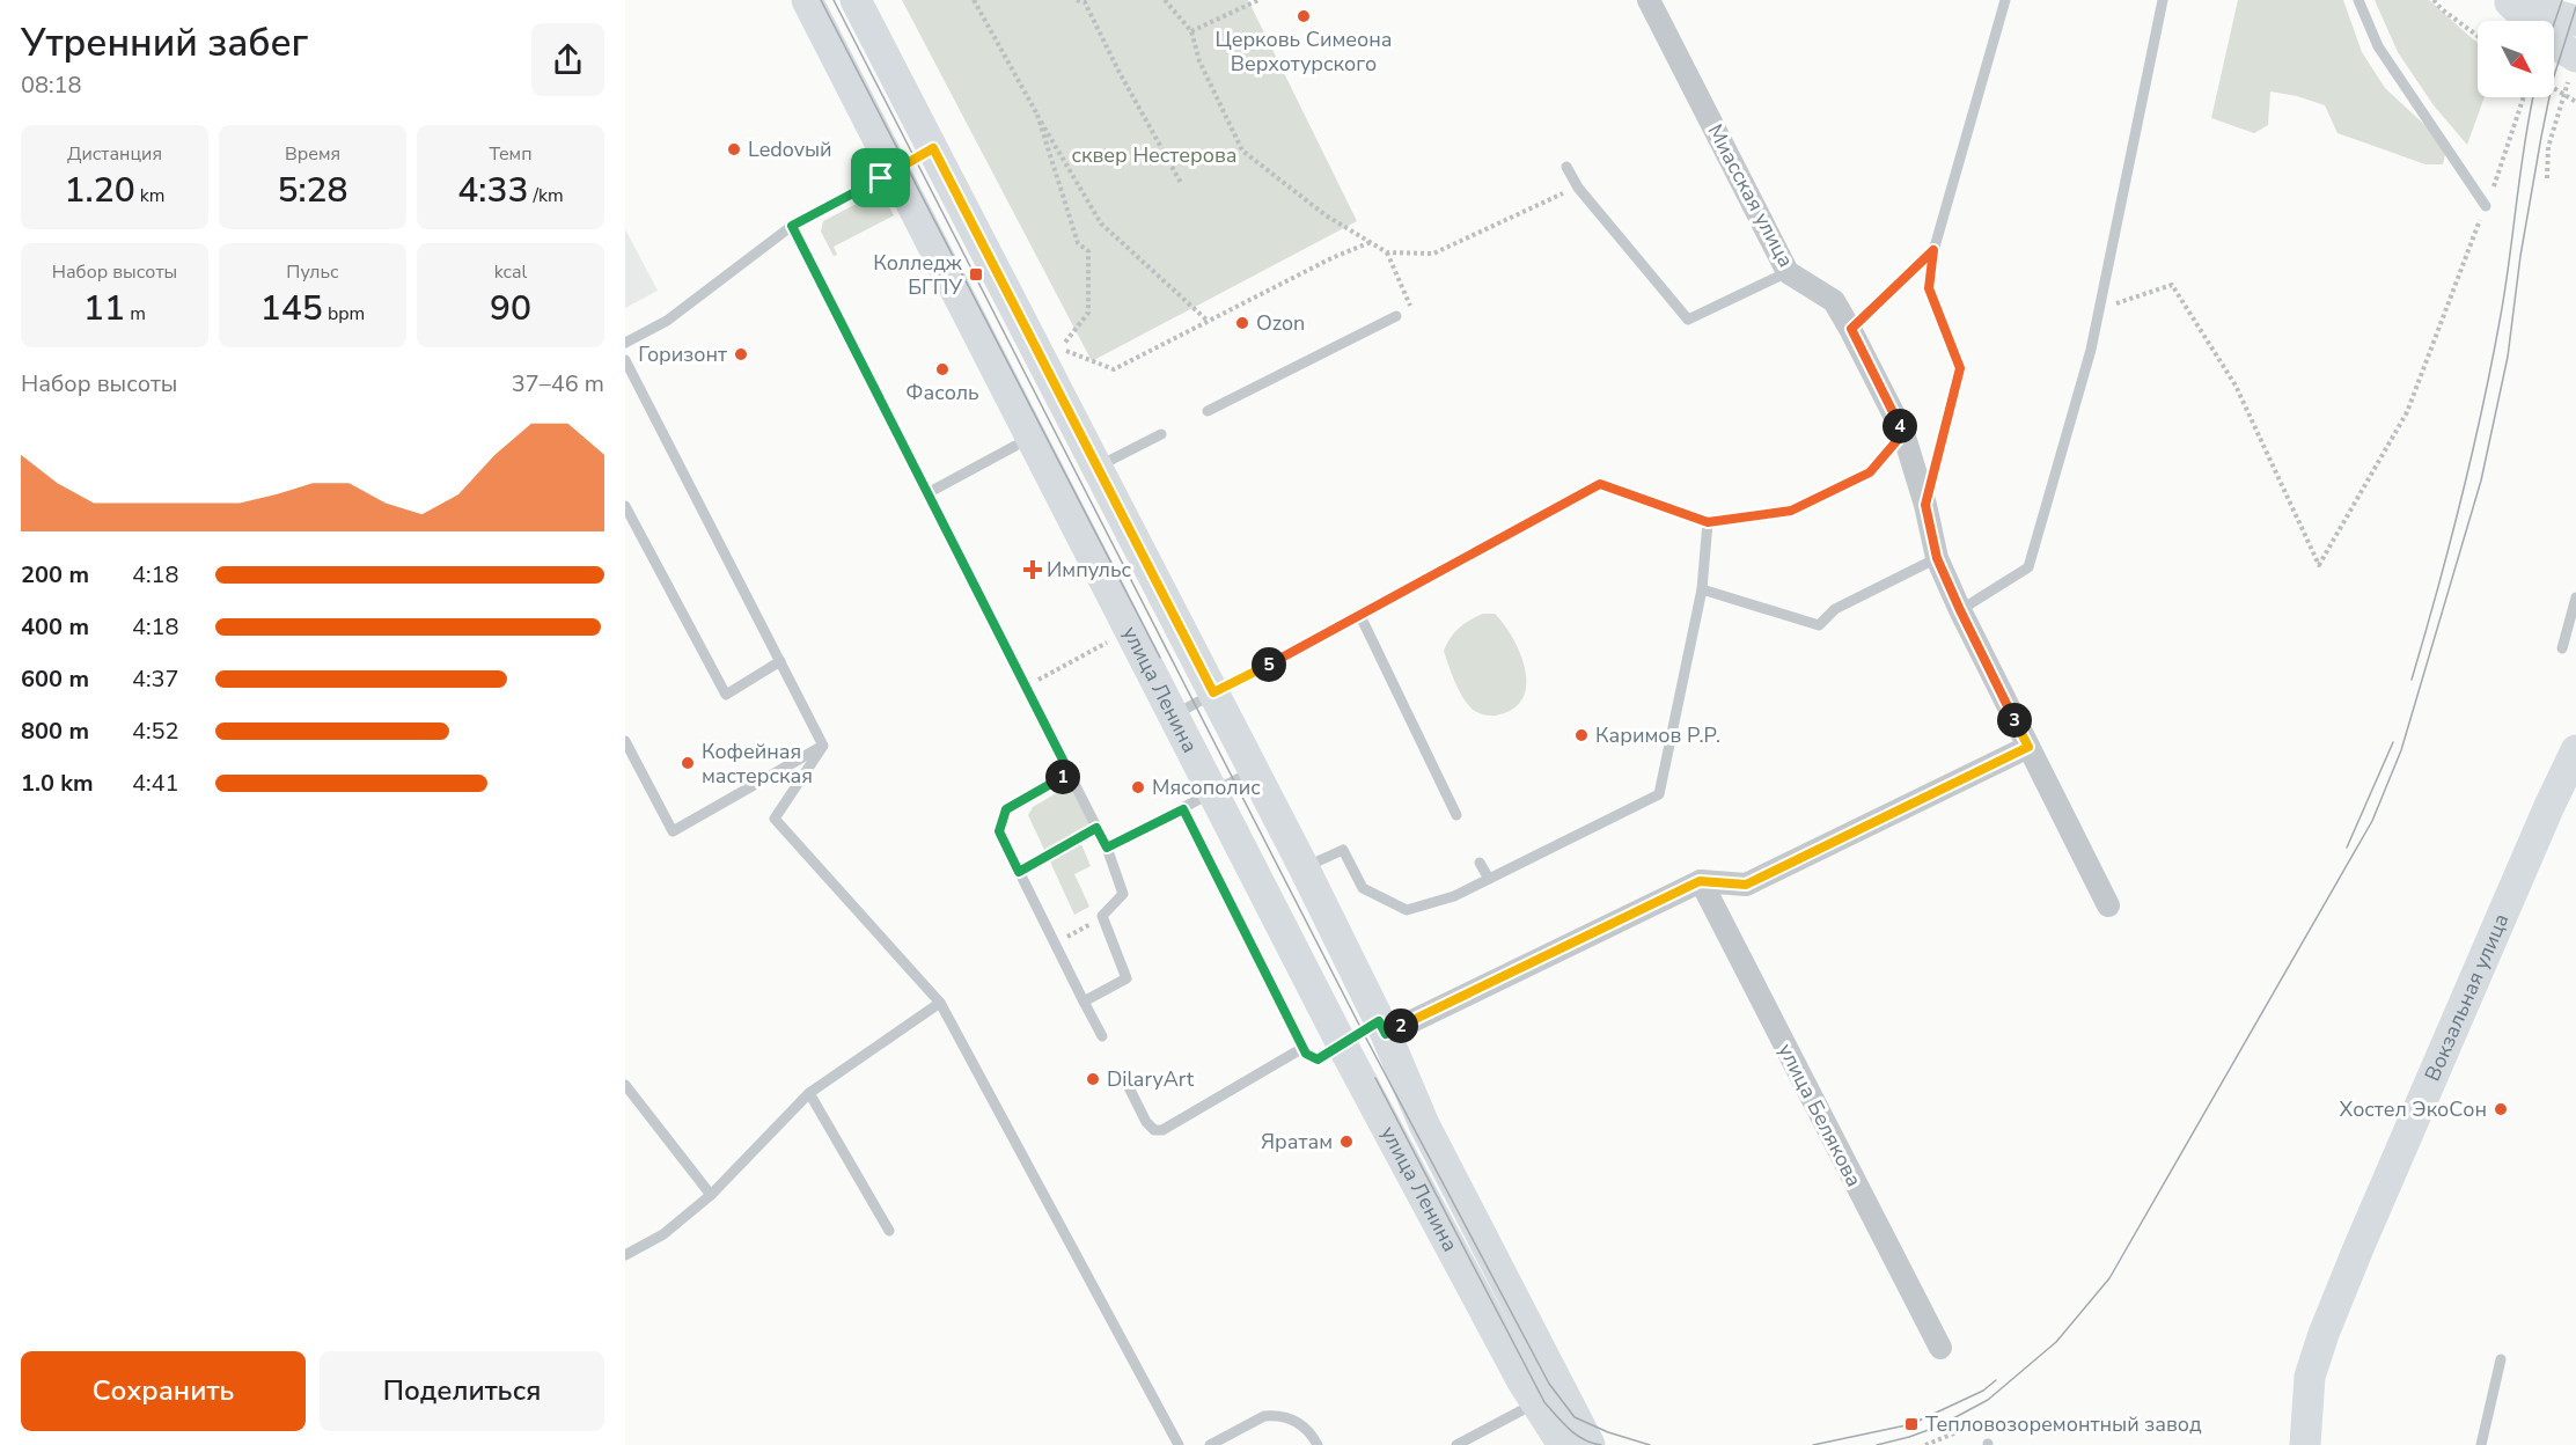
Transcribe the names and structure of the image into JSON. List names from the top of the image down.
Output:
{
  "streets": {
    "street": [
      "Миасская улица",
      "улица Ленина",
      "Вокзальная улица",
      "улица Белякова"
    ]
  },
  "parks": ["сквер Нестерова"],
  "places": {
    "other": [
      "Церковь Симеона Верхотурского",
      "Ledovый",
      "Ozon",
      "Горизонт",
      "Фасоль",
      "Каримов Р.Р.",
      "Кофейная мастерская",
      "Мясополис",
      "DilaryArt",
      "Хостел ЭкоСон",
      "Яратам"
    ],
    "transit": ["Колледж БГПУ", "Тепловозоремонтный завод"],
    "health": ["Импульс"]
  },
  "north": "bottom right",
  "page": {
    "heading": ["Утренний забег", "08:18"],
    "stats": [
      ["Дистанция", "1.20 km"],
      ["Время", "5:28"],
      ["Темп", "4:33 /km"],
      ["Набор высоты", "11 m"],
      ["Пульс", "145 bpm"],
      ["kcal", "90"]
    ],
    "chart": ["Набор высоты", "37–46 m"],
    "pins": [
      "4",
      "5",
      "3",
      "1",
      "2"
    ],
    "list": [
      {
        "name": "200 m",
        "note": "4:18"
      },
      {
        "name": "400 m",
        "note": "4:18"
      },
      {
        "name": "600 m",
        "note": "4:37"
      },
      {
        "name": "800 m",
        "note": "4:52"
      },
      {
        "name": "1.0 km",
        "note": "4:41"
      }
    ],
    "buttons": ["Сохранить", "Поделиться"]
  }
}
